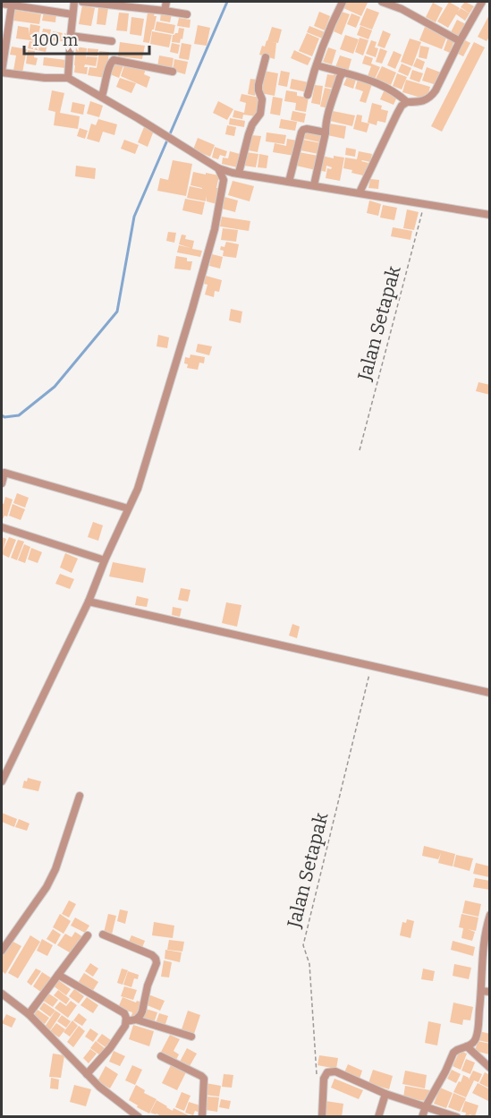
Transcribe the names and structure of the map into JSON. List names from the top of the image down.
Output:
{
  "streets": {
    "path": ["Jalan Setapak"]
  },
  "scale_bar": "100 m"
}
